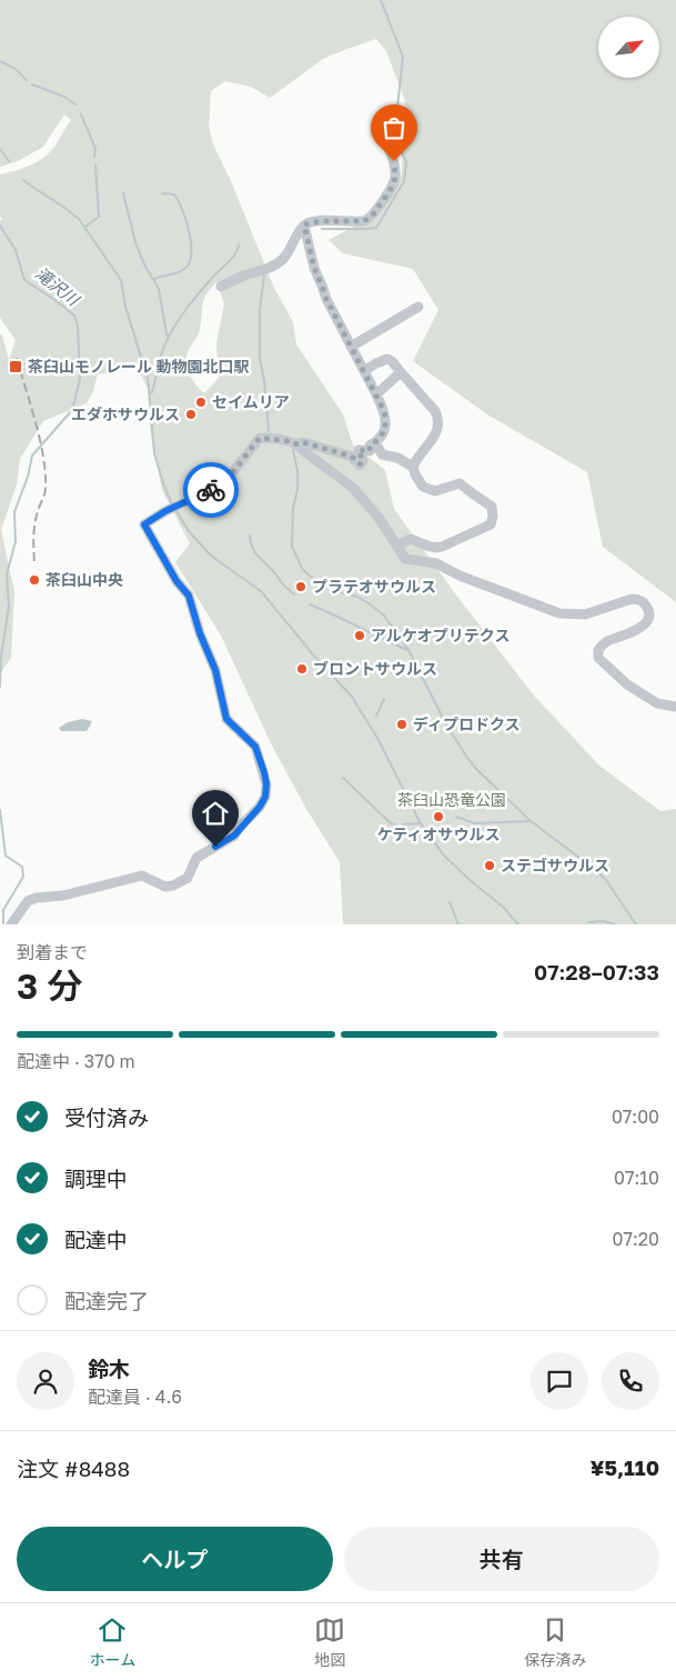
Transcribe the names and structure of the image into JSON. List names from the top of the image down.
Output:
{
  "water": ["滝沢川"],
  "parks": ["茶臼山恐竜公園"],
  "places": {
    "transit": ["茶臼山モノレール 動物園北口駅"],
    "other": [
      "セイムリア",
      "エダホサウルス",
      "茶臼山中央",
      "プラテオサウルス",
      "アルケオプリテクス",
      "ブロントサウルス",
      "ディプロドクス",
      "ケティオサウルス",
      "ステゴサウルス"
    ]
  },
  "north": "top right",
  "page": {
    "heading": ["3 分", "到着まで", "07:28–07:33"],
    "panel": [
      "鈴木",
      "配達員 · 4.6",
      "注文 #8488",
      "¥5,110"
    ],
    "bar": "配達中 · 370 m",
    "list": [
      ["受付済み", "07:00"],
      ["調理中", "07:10"],
      ["配達中", "07:20"],
      "配達完了"
    ],
    "buttons": ["ヘルプ", "共有"],
    "tabs": ["ホーム", "地図", "保存済み"]
  }
}
